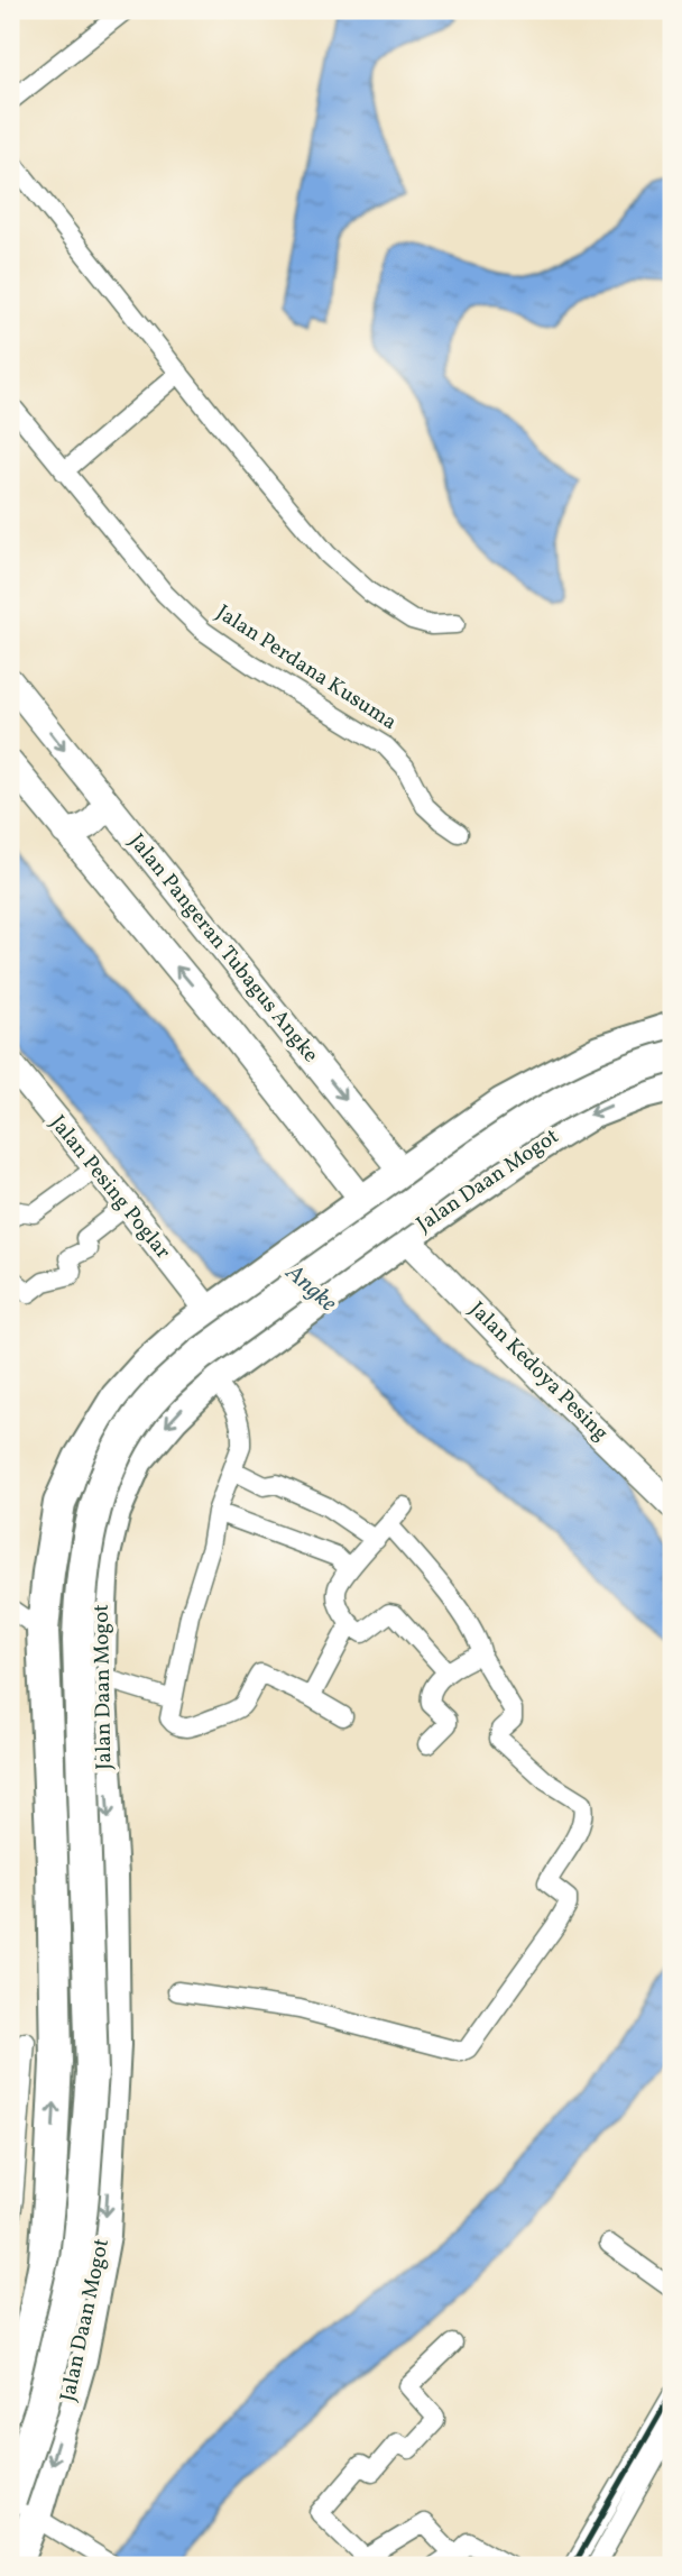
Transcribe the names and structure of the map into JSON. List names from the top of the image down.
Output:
{
  "streets": {
    "highway": ["Jalan Daan Mogot"],
    "main road": ["Jalan Pangeran Tubagus Angke", "Jalan Pesing Poglar", "Jalan Kedoya Pesing"],
    "street": ["Jalan Perdana Kusuma"]
  },
  "crossings": [
    ["Jalan Pangeran Tubagus Angke", "Jalan Daan Mogot"],
    ["Jalan Daan Mogot", "Jalan Kedoya Pesing"]
  ],
  "water": ["Angke"]
}
